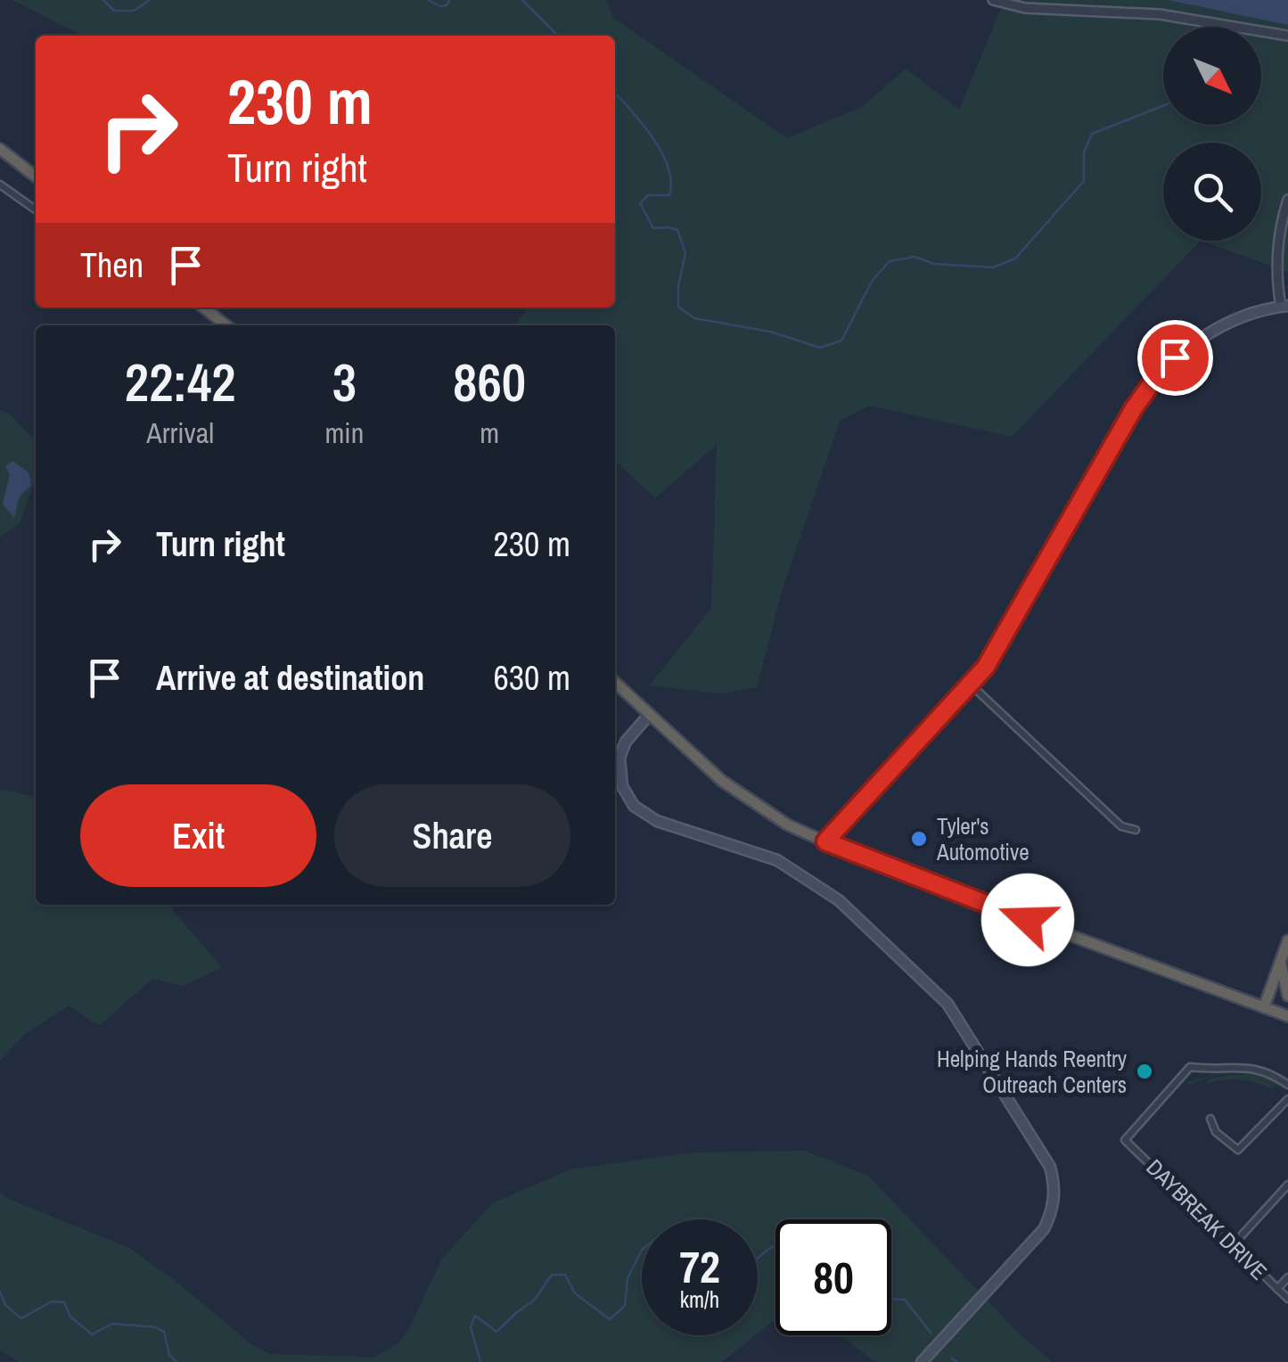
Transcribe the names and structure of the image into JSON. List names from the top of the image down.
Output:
{
  "streets": {
    "street": ["DAYBREAK DRIVE"]
  },
  "places": ["Tyler's Automotive", "Helping Hands Reentry Outreach Centers"],
  "north": "bottom right",
  "page": {
    "turn": ["230 m", "Turn right"],
    "then": "Then",
    "eta": [
      "22:42",
      "Arrival",
      "3",
      "min",
      "860",
      "m"
    ],
    "list": [
      {
        "name": "Turn right",
        "value": "230 m"
      },
      {
        "name": "Arrive at destination",
        "value": "630 m"
      }
    ],
    "buttons": ["Exit", "Share"],
    "speed": "72 km/h",
    "limit": "80"
  }
}
